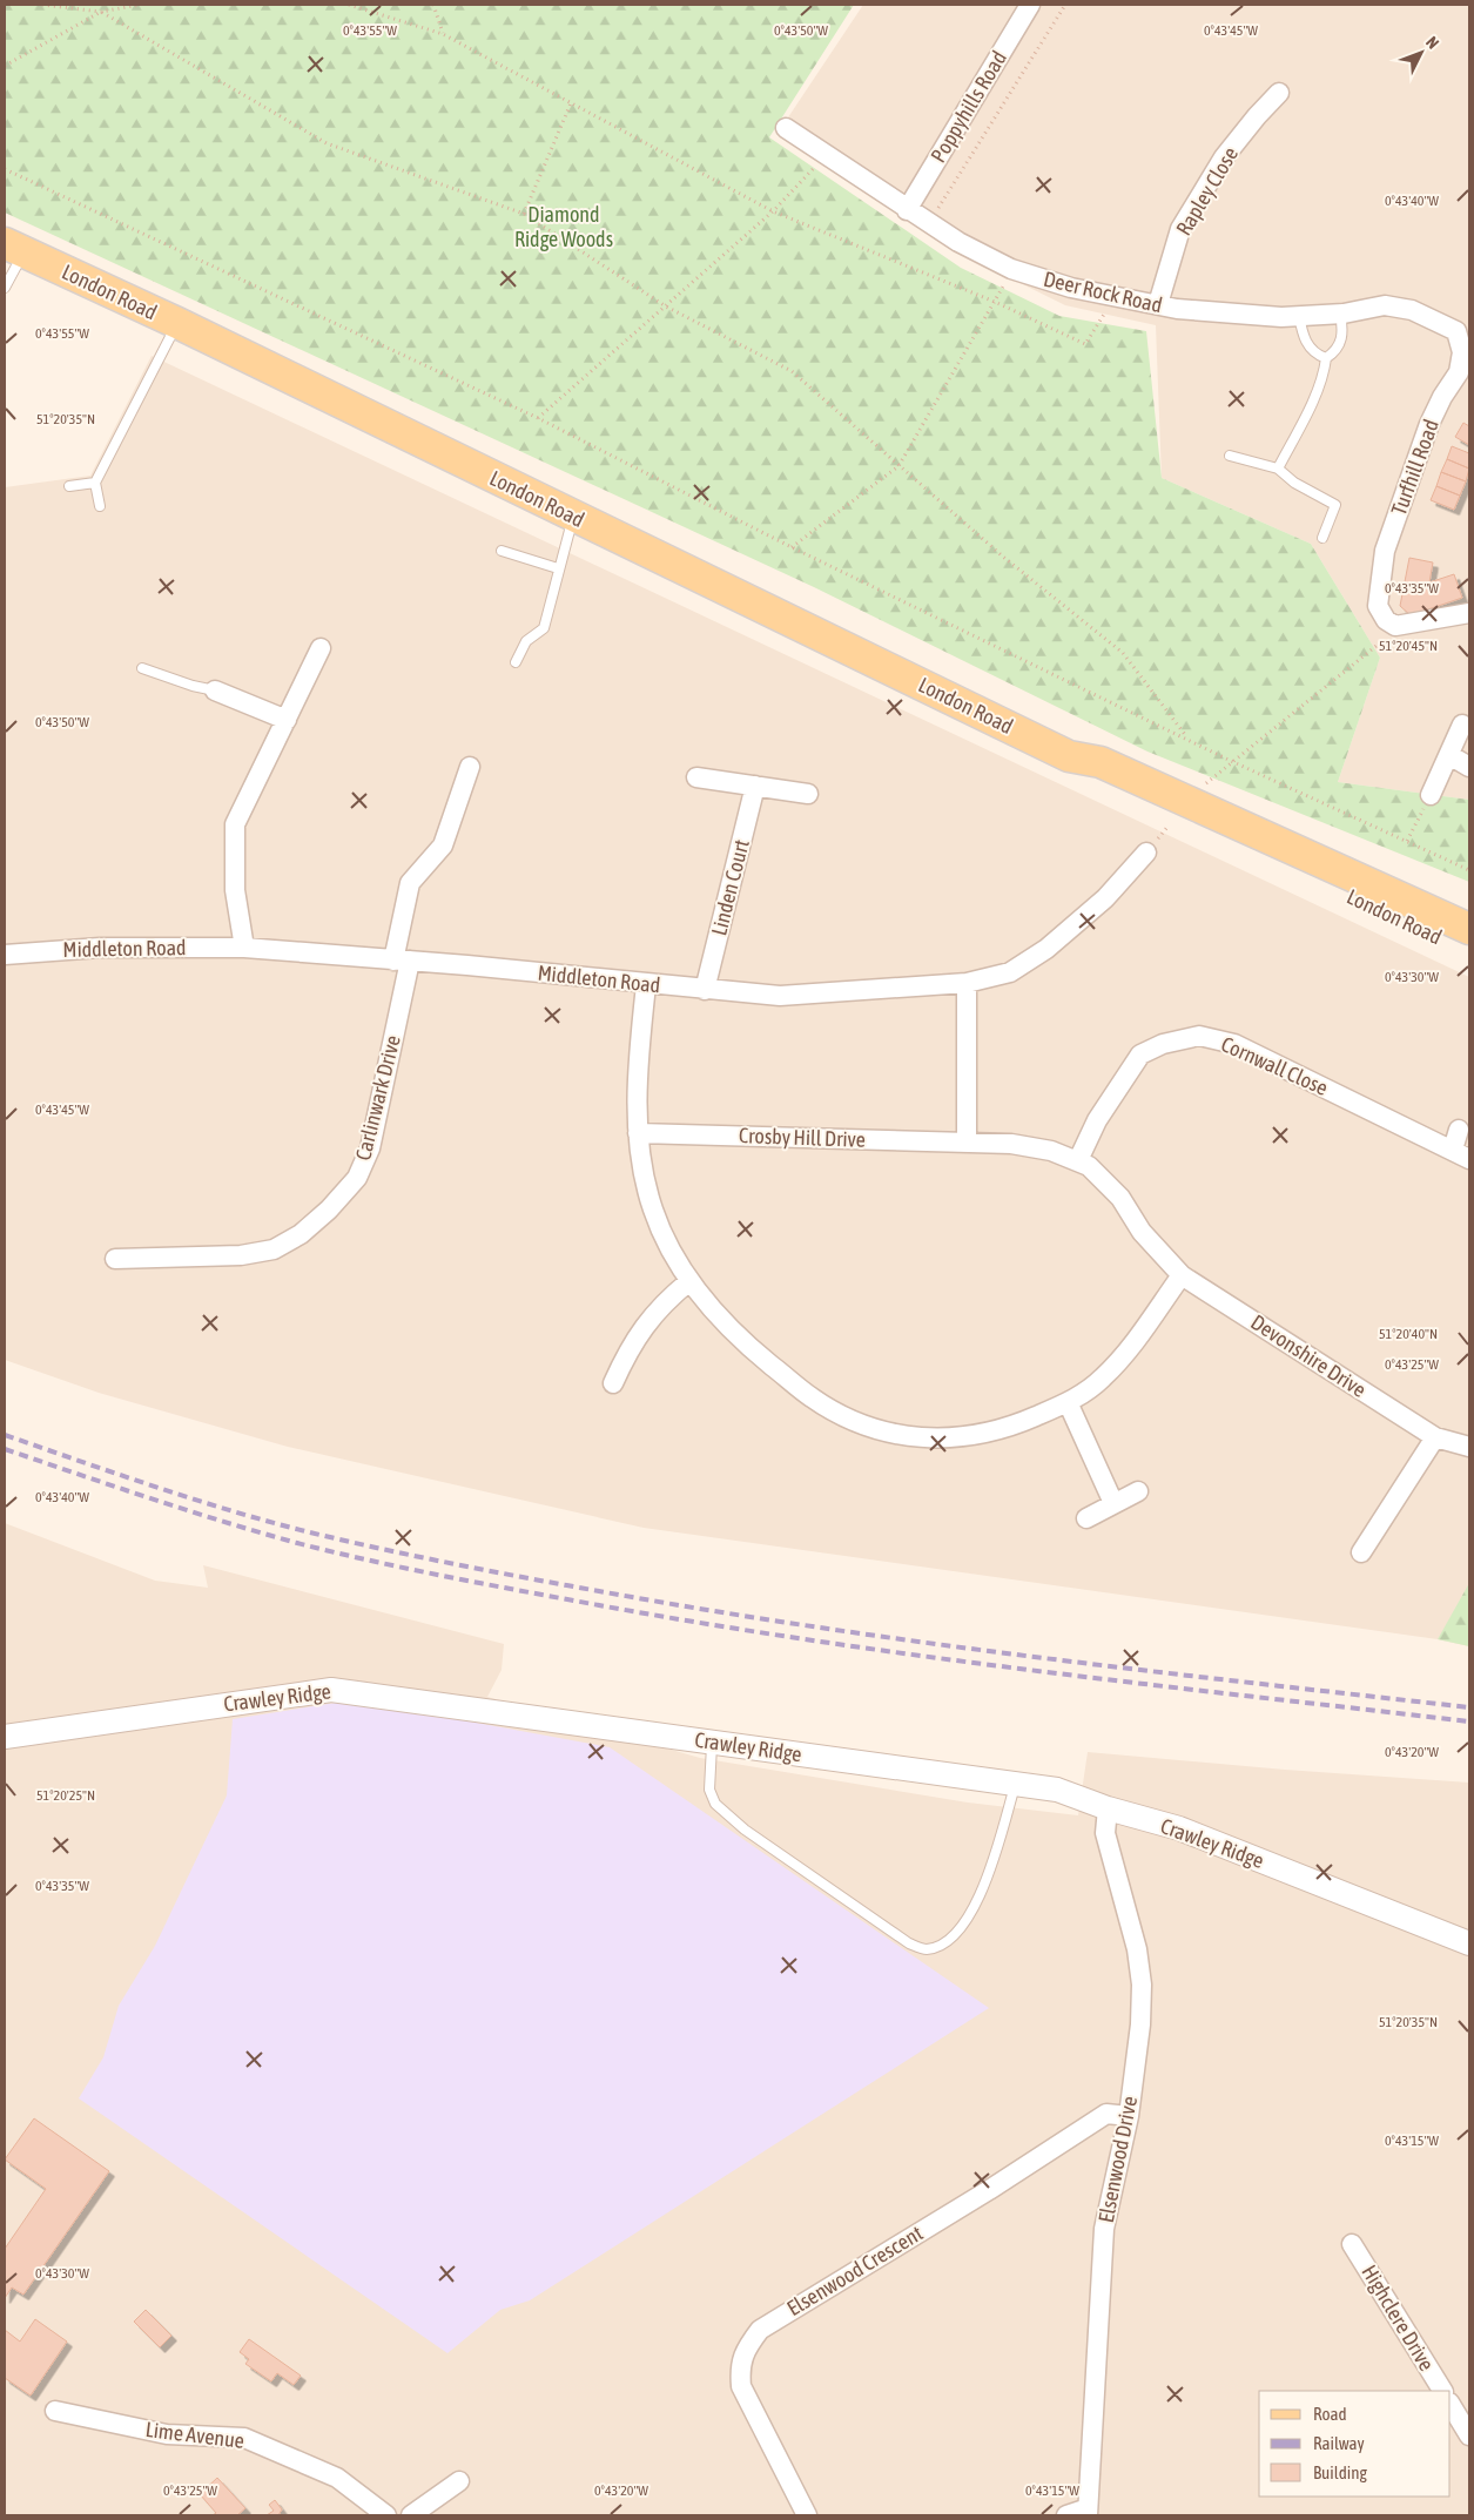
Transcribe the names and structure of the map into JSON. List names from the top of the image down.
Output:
{
  "streets": {
    "main road": ["London Road"],
    "street": [
      "Poppyhills Road",
      "Rapley Close",
      "Deer Rock Road",
      "Turfhill Road",
      "Linden Court",
      "Middleton Road",
      "Cornwall Close",
      "Carlinwark Drive",
      "Crosby Hill Drive",
      "Devonshire Drive",
      "Crawley Ridge",
      "Elsenwood Drive",
      "Elsenwood Crescent",
      "Highclere Drive",
      "Lime Avenue"
    ]
  },
  "crossings": [
    ["Poppyhills Road", "Deer Rock Road"],
    ["Rapley Close", "Deer Rock Road"],
    ["Deer Rock Road", "Turfhill Road"],
    ["Linden Court", "Middleton Road"],
    ["Middleton Road", "Carlinwark Drive"],
    ["Cornwall Close", "Crosby Hill Drive"],
    ["Crosby Hill Drive", "Devonshire Drive"],
    ["Crawley Ridge", "Elsenwood Drive"],
    ["Elsenwood Drive", "Elsenwood Crescent"]
  ],
  "parks": ["Diamond Ridge Woods"],
  "legend": ["Road", "Railway", "Building"],
  "north": "top right",
  "coordinates": [
    "0°43'55\"W",
    "0°43'50\"W",
    "0°43'45\"W",
    "0°43'40\"W",
    "51°20'35\"N",
    "0°43'35\"W",
    "51°20'45\"N",
    "0°43'30\"W",
    "51°20'40\"N",
    "0°43'25\"W",
    "0°43'20\"W",
    "51°20'25\"N",
    "0°43'15\"W"
  ]
}
